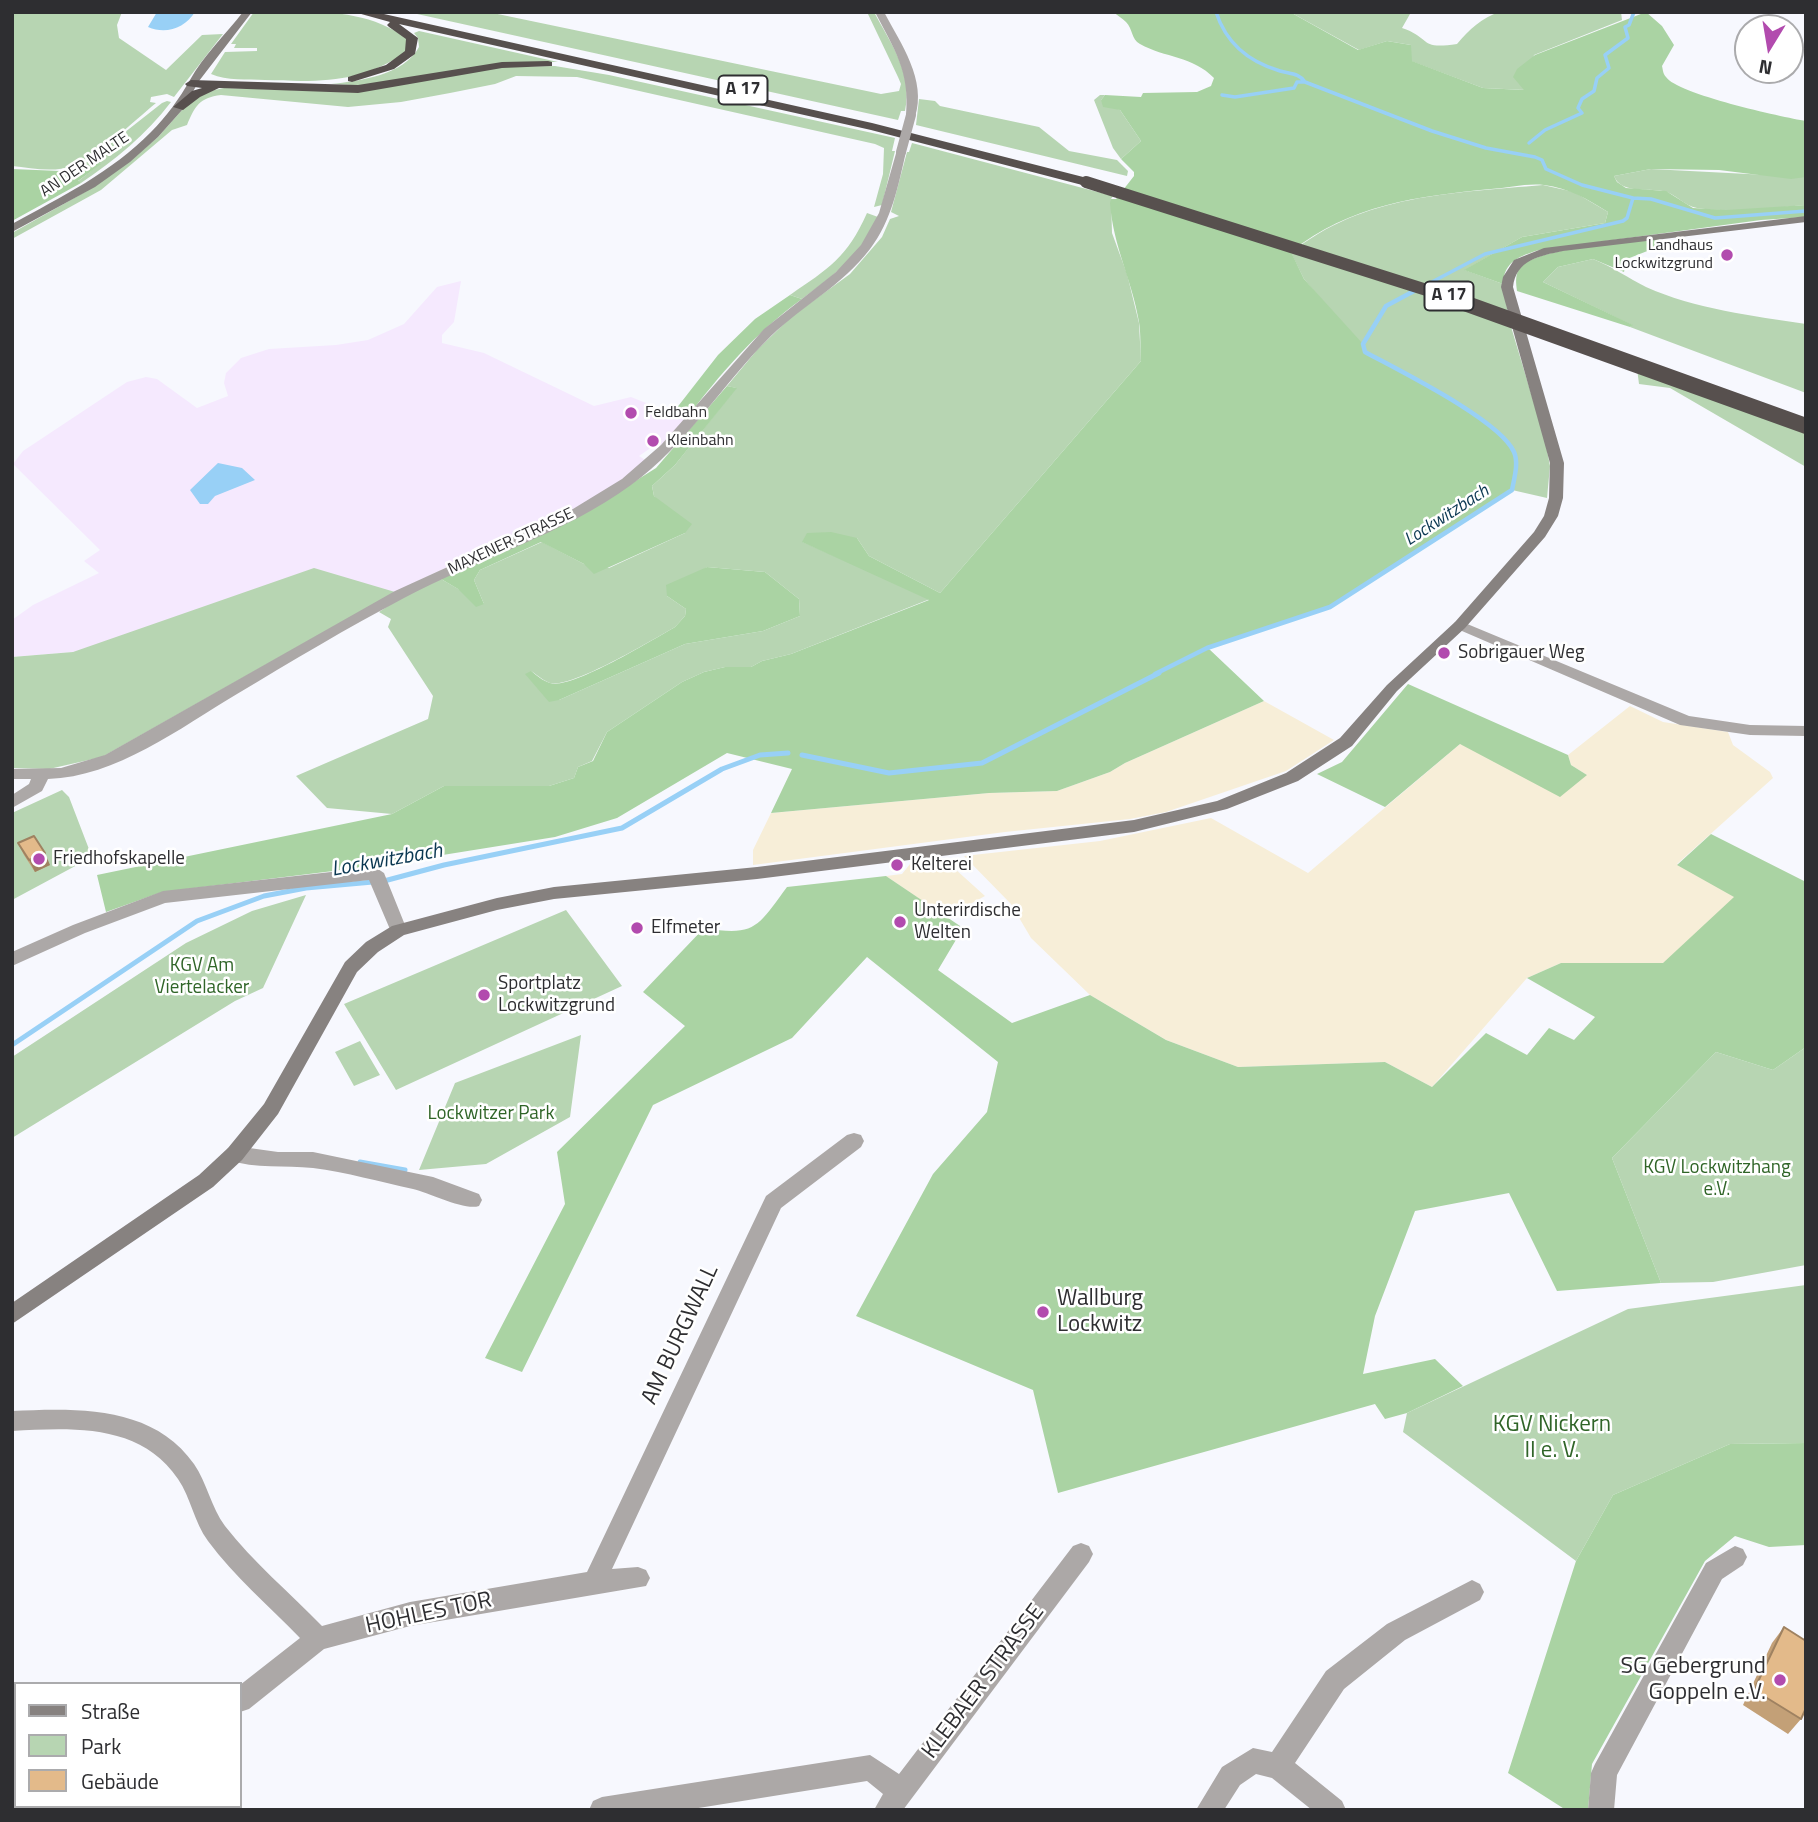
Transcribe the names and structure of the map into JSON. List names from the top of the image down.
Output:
{
  "streets": {
    "highway": ["A 17"],
    "main road": ["AN DER MALTE"],
    "street": [
      "MAXENER STRASSE",
      "AM BURGWALL",
      "HOHLES TOR",
      "KLEBAER STRASSE"
    ]
  },
  "crossings": [
    ["AM BURGWALL", "HOHLES TOR"]
  ],
  "water": ["Lockwitzbach"],
  "parks": [
    "KGV Am Viertelacker",
    "Lockwitzer Park",
    "KGV Lockwitzhang e.V.",
    "KGV Nickern II e. V."
  ],
  "places": [
    "Landhaus Lockwitzgrund",
    "Feldbahn",
    "Kleinbahn",
    "Sobrigauer Weg",
    "Friedhofskapelle",
    "Kelterei",
    "Unterirdische Welten",
    "Elfmeter",
    "Sportplatz Lockwitzgrund",
    "Wallburg Lockwitz",
    "SG Gebergrund Goppeln e.V."
  ],
  "legend": ["Straße", "Park", "Gebäude"],
  "north": "bottom"
}
